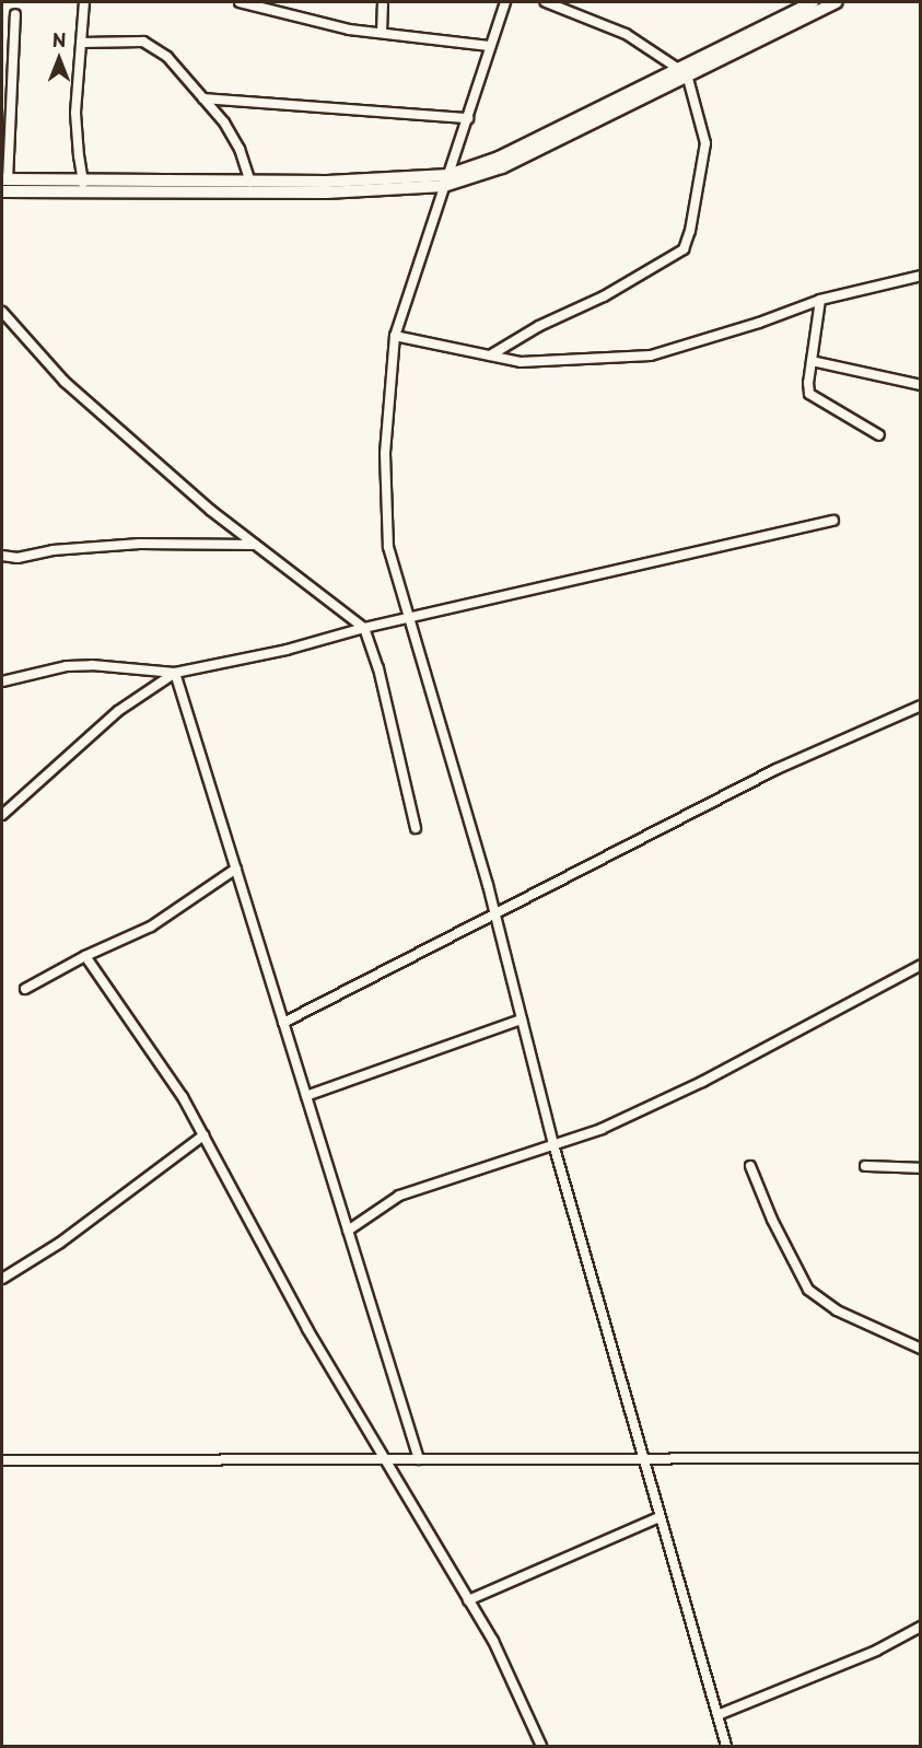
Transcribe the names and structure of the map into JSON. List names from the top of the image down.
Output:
{
  "north": "top"
}
